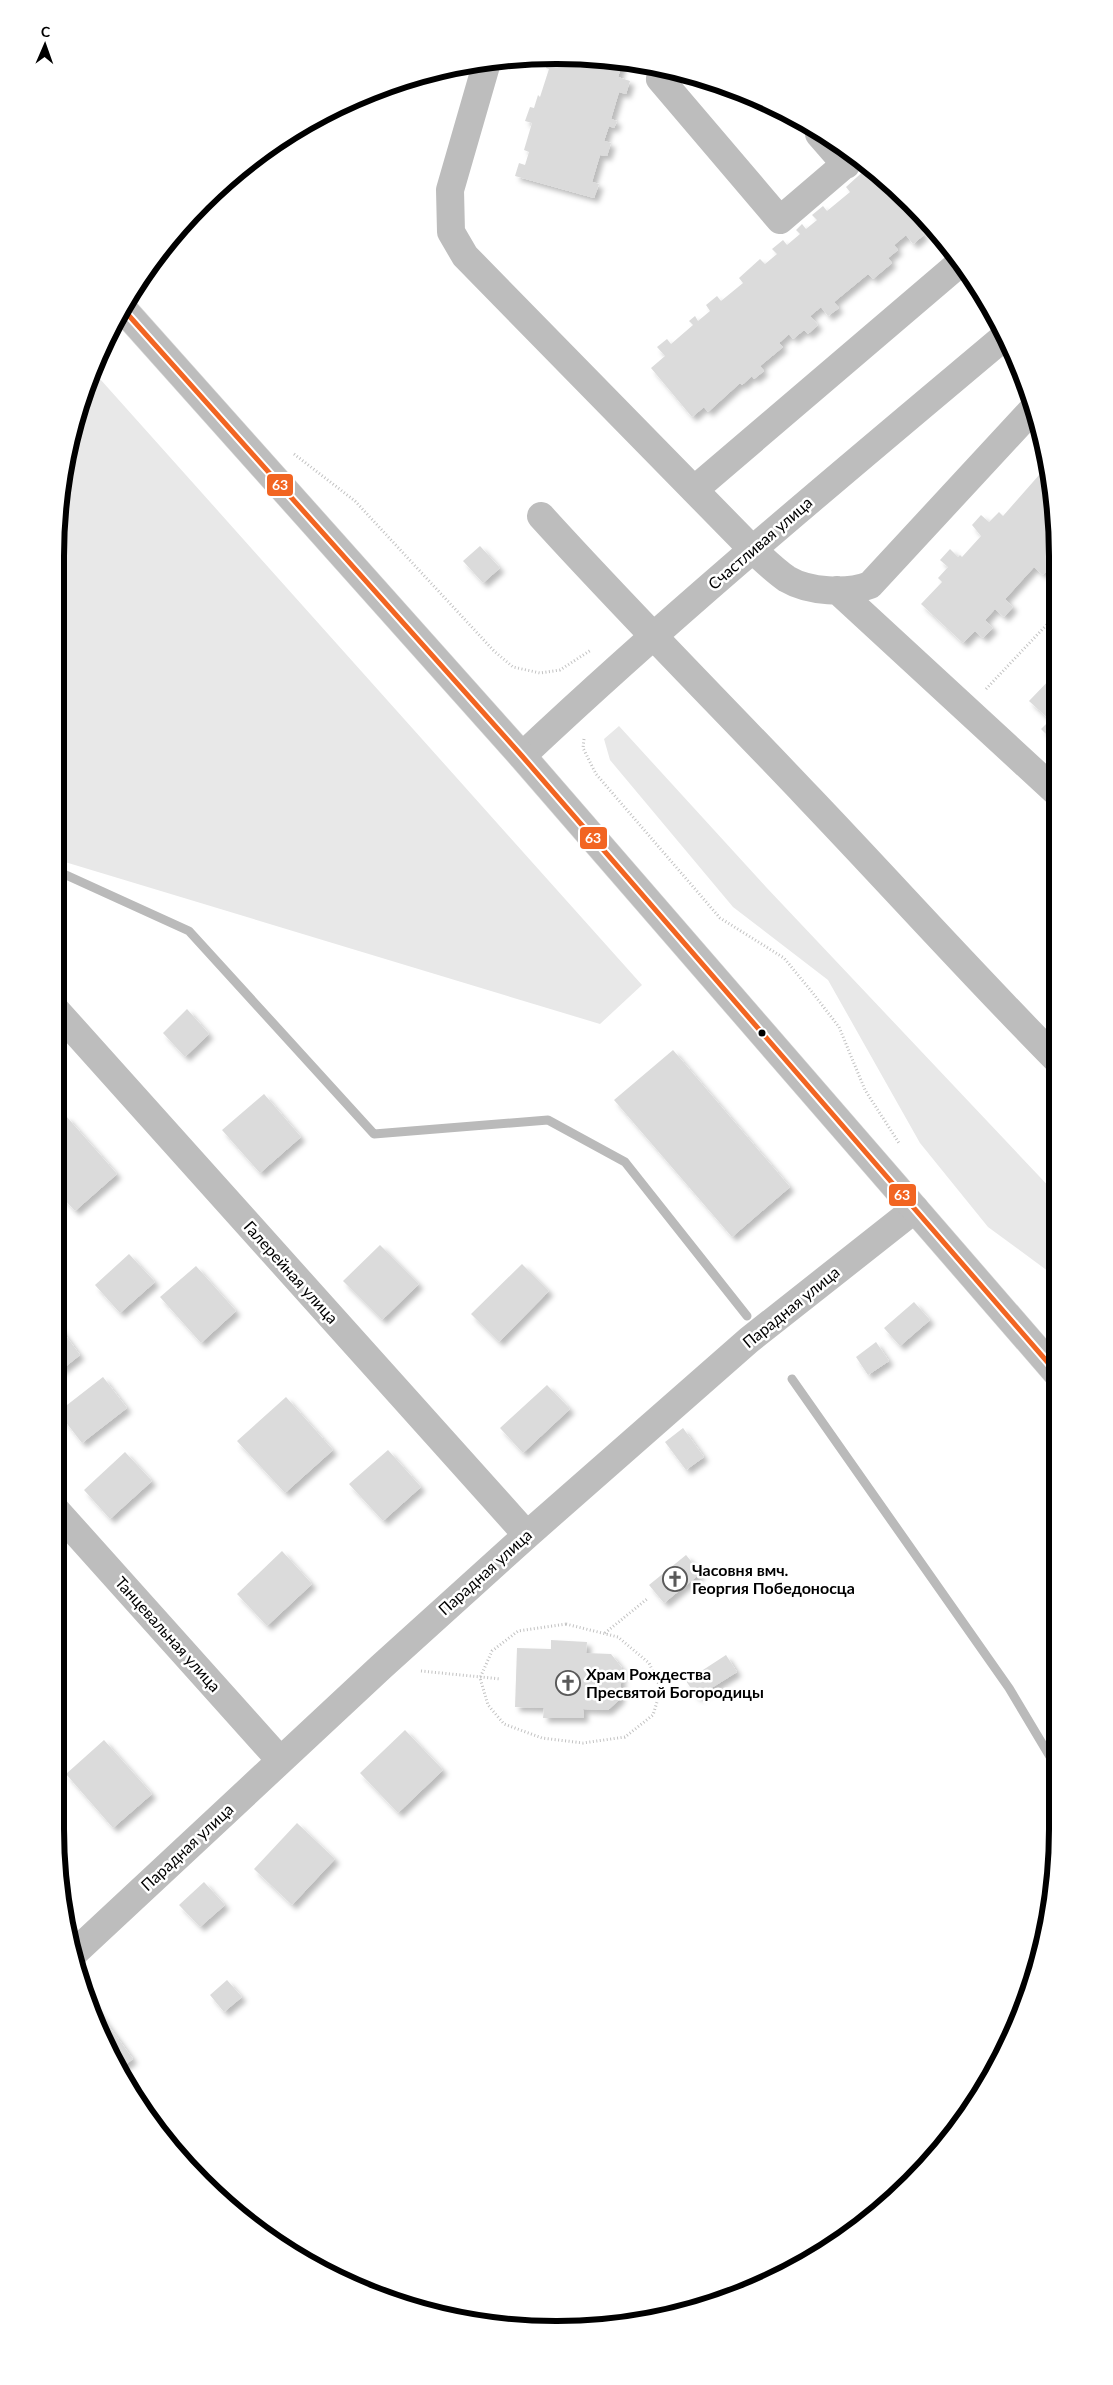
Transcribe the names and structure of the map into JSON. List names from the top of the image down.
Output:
{
  "streets": {
    "street": [
      "Счастливая улица",
      "Галерейная улица",
      "Парадная улица",
      "Танцевальная улица"
    ]
  },
  "crossings": [
    ["Галерейная улица", "Парадная улица"],
    ["Парадная улица", "Танцевальная улица"]
  ],
  "places": {
    "church": ["Часовня вмч. Георгия Победоносца", "Храм Рождества Пресвятой Богородицы"]
  },
  "lines": ["transit line 63"],
  "north": "top"
}
